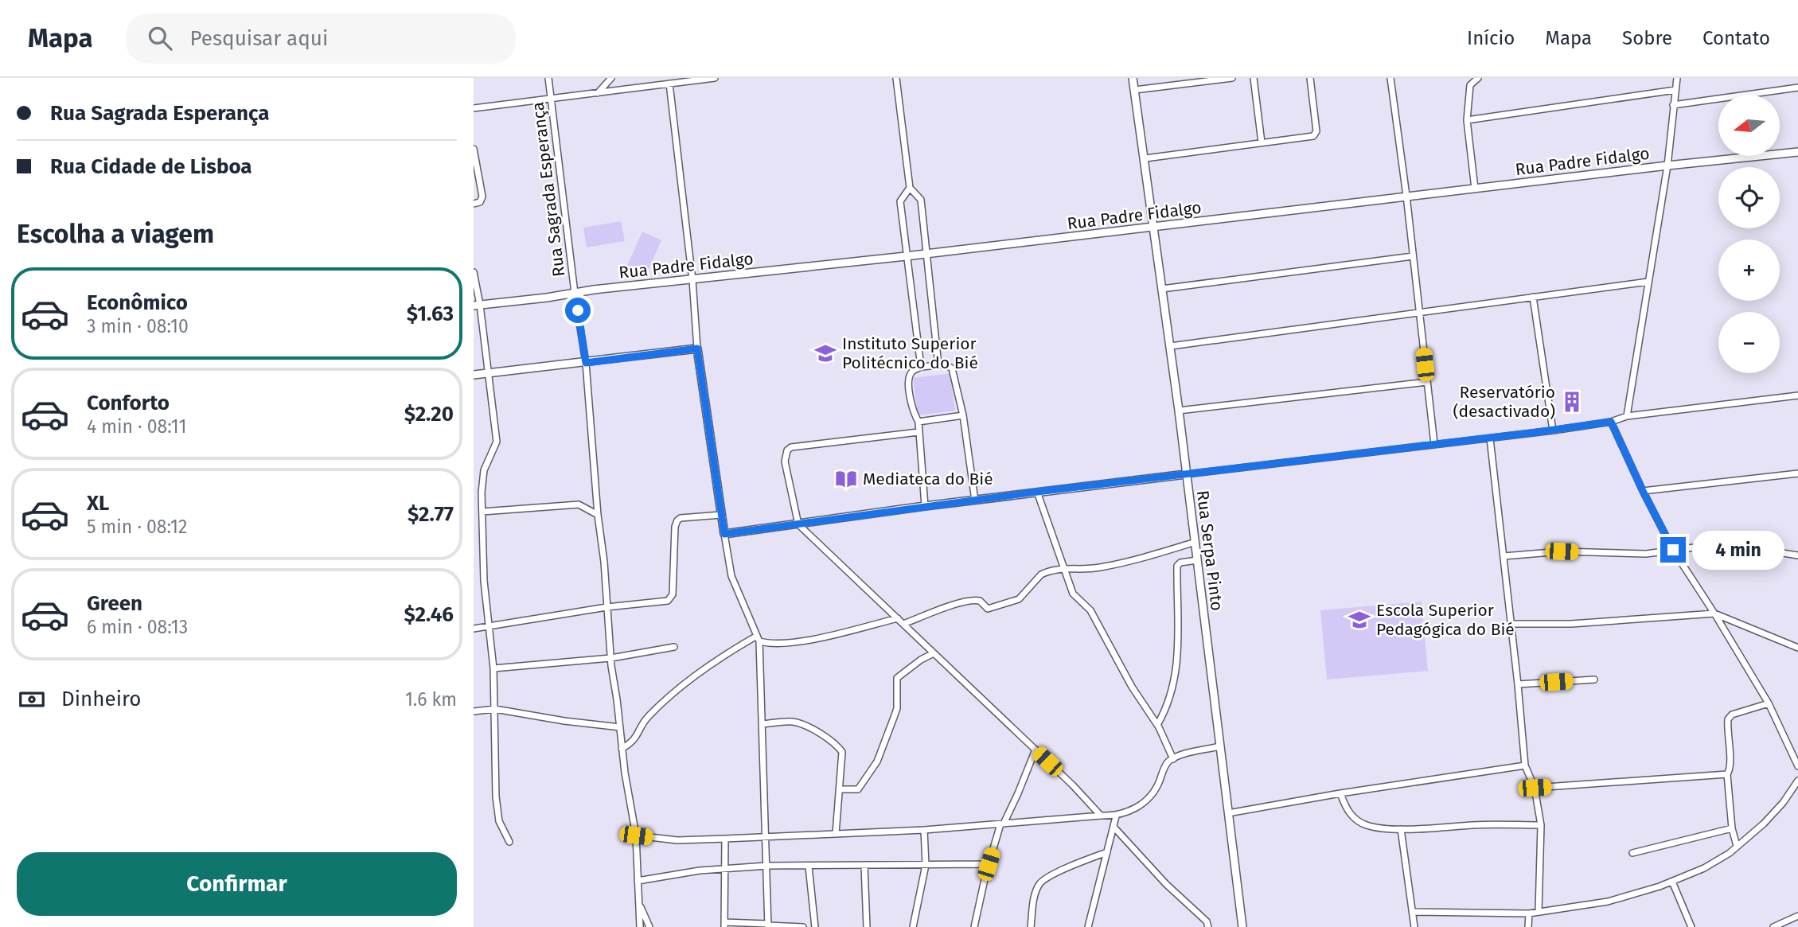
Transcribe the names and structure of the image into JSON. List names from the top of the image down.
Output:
{
  "streets": {
    "street": ["Rua Padre Fidalgo", "Rua Sagrada Esperança", "Rua Serpa Pinto"]
  },
  "crossings": [
    ["Rua Padre Fidalgo", "Rua Sagrada Esperança"],
    ["Rua Padre Fidalgo", "Rua Serpa Pinto"]
  ],
  "places": {
    "school or university": ["Instituto Superior Politécnico do Bié", "Escola Superior Pedagógica do Bié"],
    "building": ["Reservatório (desactivado)"],
    "library": ["Mediateca do Bié"]
  },
  "north": "left",
  "page": {
    "header": "Mapa",
    "search": "Pesquisar aqui",
    "nav": [
      "Início",
      "Mapa",
      "Sobre",
      "Contato"
    ],
    "banner": ["Rua Sagrada Esperança", "Rua Cidade de Lisboa"],
    "map_buttons": ["+", "−"],
    "heading": "Escolha a viagem",
    "list": [
      {
        "name": "Econômico",
        "note": "3 min · 08:10",
        "value": "$1.63"
      },
      {
        "name": "Conforto",
        "note": "4 min · 08:11",
        "value": "$2.20"
      },
      {
        "name": "XL",
        "note": "5 min · 08:12",
        "value": "$2.77"
      },
      {
        "name": "Green",
        "note": "6 min · 08:13",
        "value": "$2.46"
      }
    ],
    "bubble": "4 min",
    "pay": ["Dinheiro", "1.6 km"],
    "buttons": "Confirmar"
  }
}
